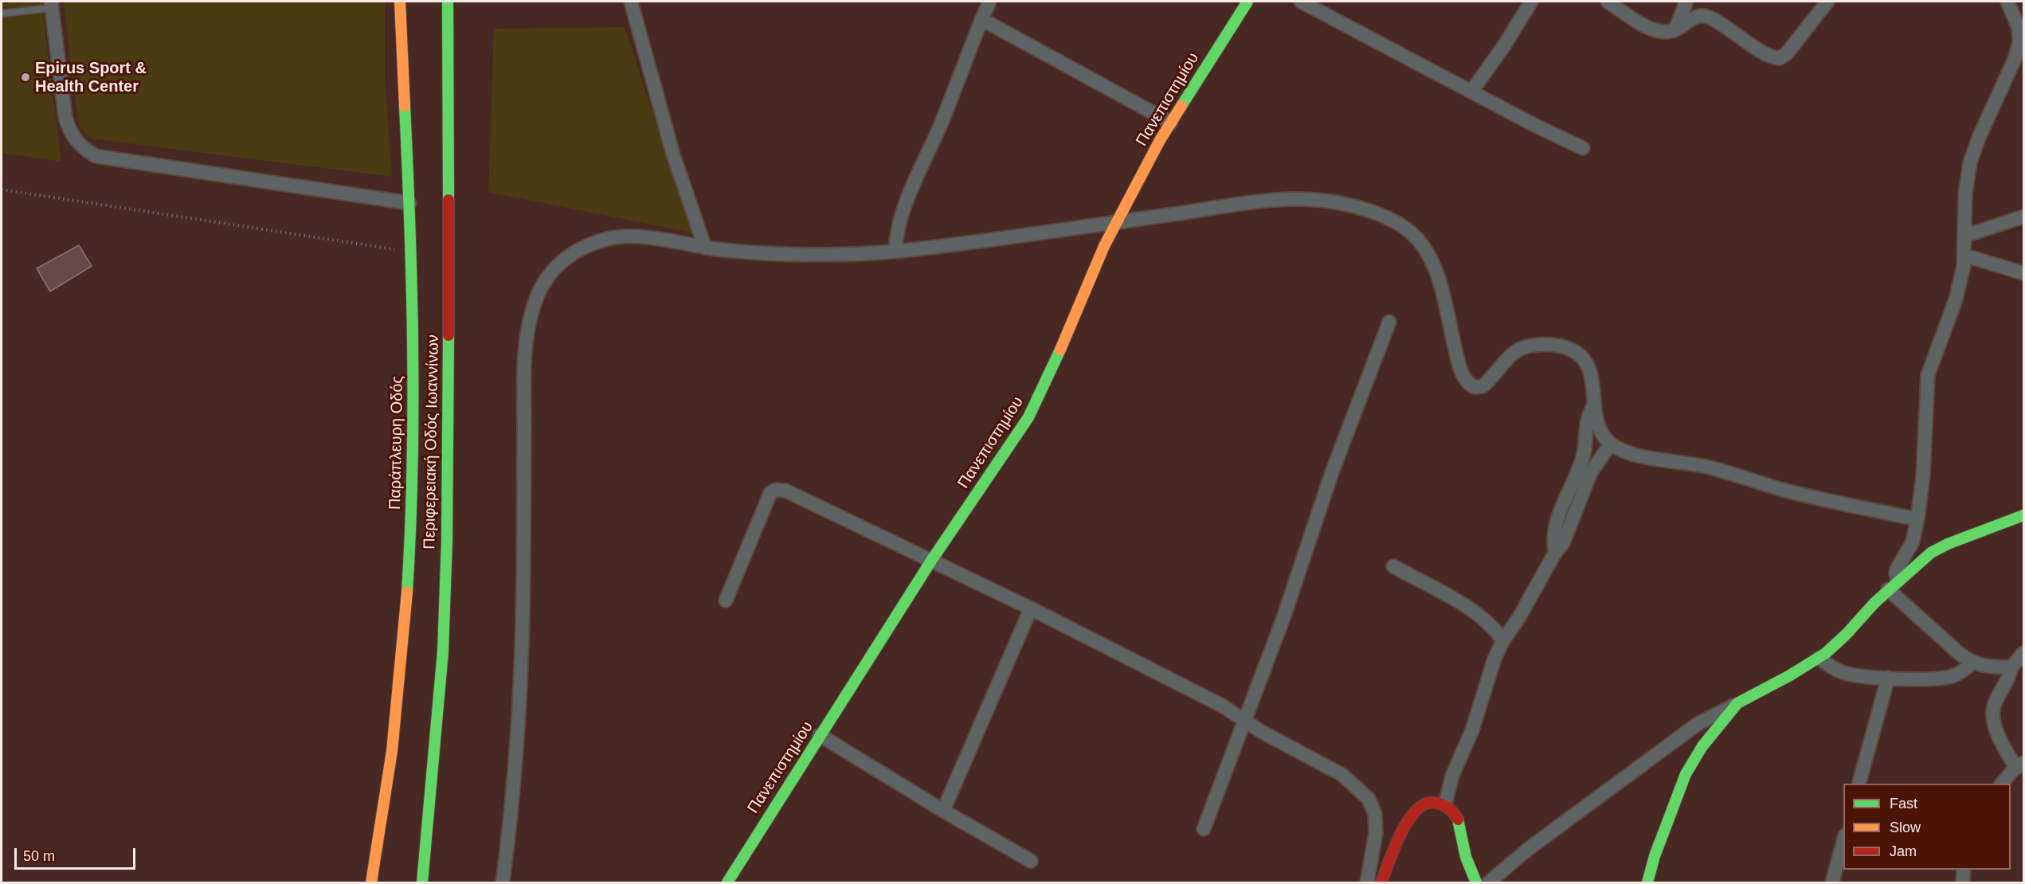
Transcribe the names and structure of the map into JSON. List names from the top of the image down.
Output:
{
  "streets": {
    "main road": ["Πανεπιστημίου", "Περιφερειακή Οδός Ιωαννίνων", "Παράπλευρη Οδός"]
  },
  "places": ["Epirus Sport & Health Center"],
  "legend": ["Fast", "Slow", "Jam"],
  "scale_bar": "50 m"
}
